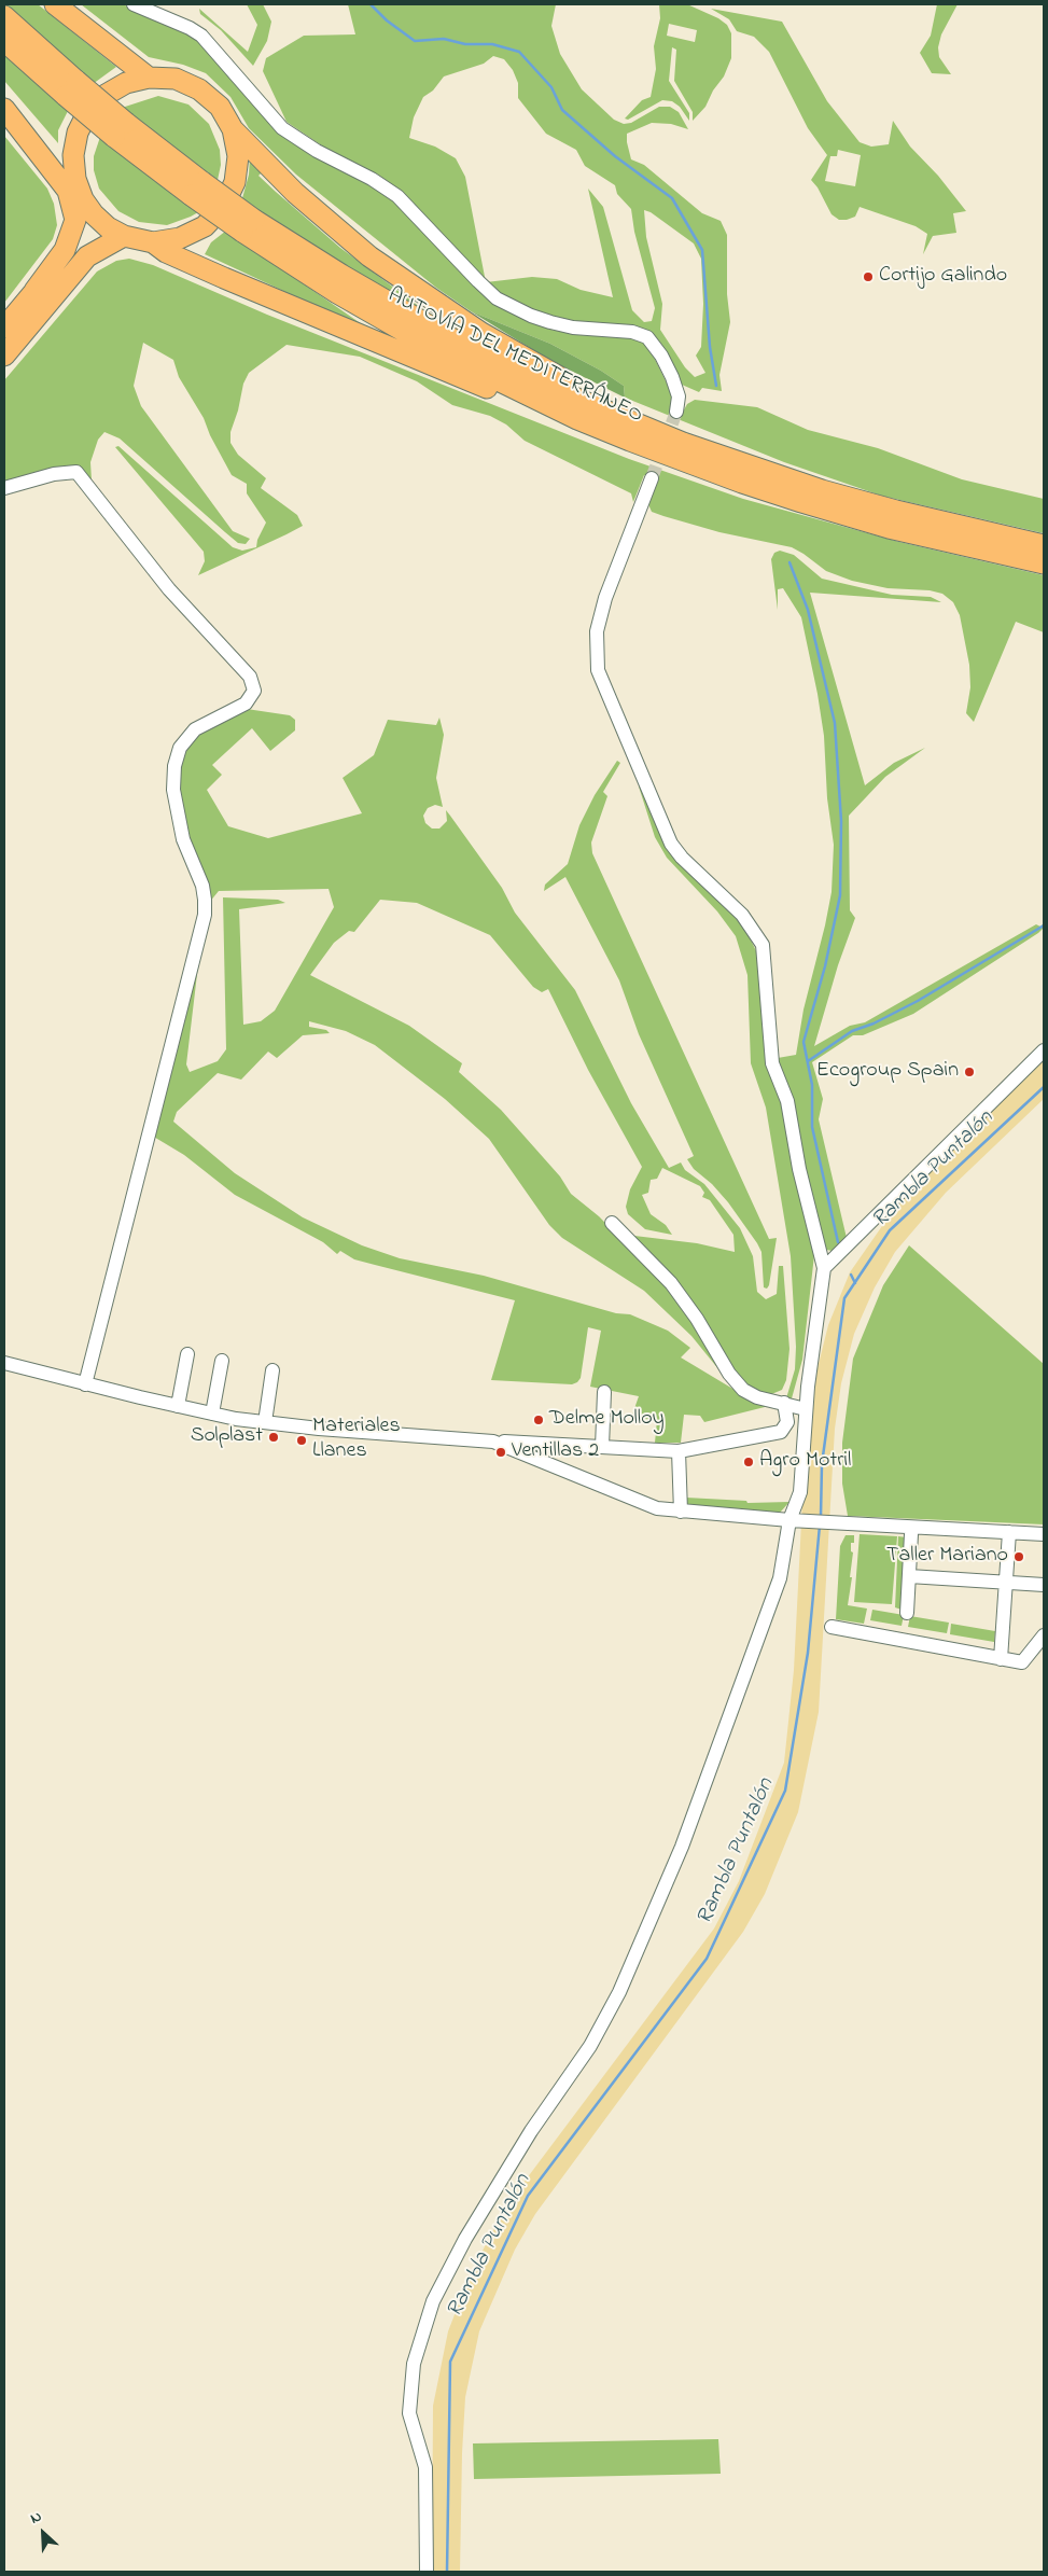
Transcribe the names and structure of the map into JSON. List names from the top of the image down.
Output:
{
  "streets": {
    "highway": ["AUTOVÍA DEL MEDITERRÁNEO"]
  },
  "water": ["Rambla Puntalón"],
  "places": [
    "Cortijo Galindo",
    "Ecogroup Spain",
    "Delme Molloy",
    "Solplast",
    "Materiales Llanes",
    "Ventillas 2",
    "Agro Motril",
    "Taller Mariano"
  ],
  "north": "top left"
}
